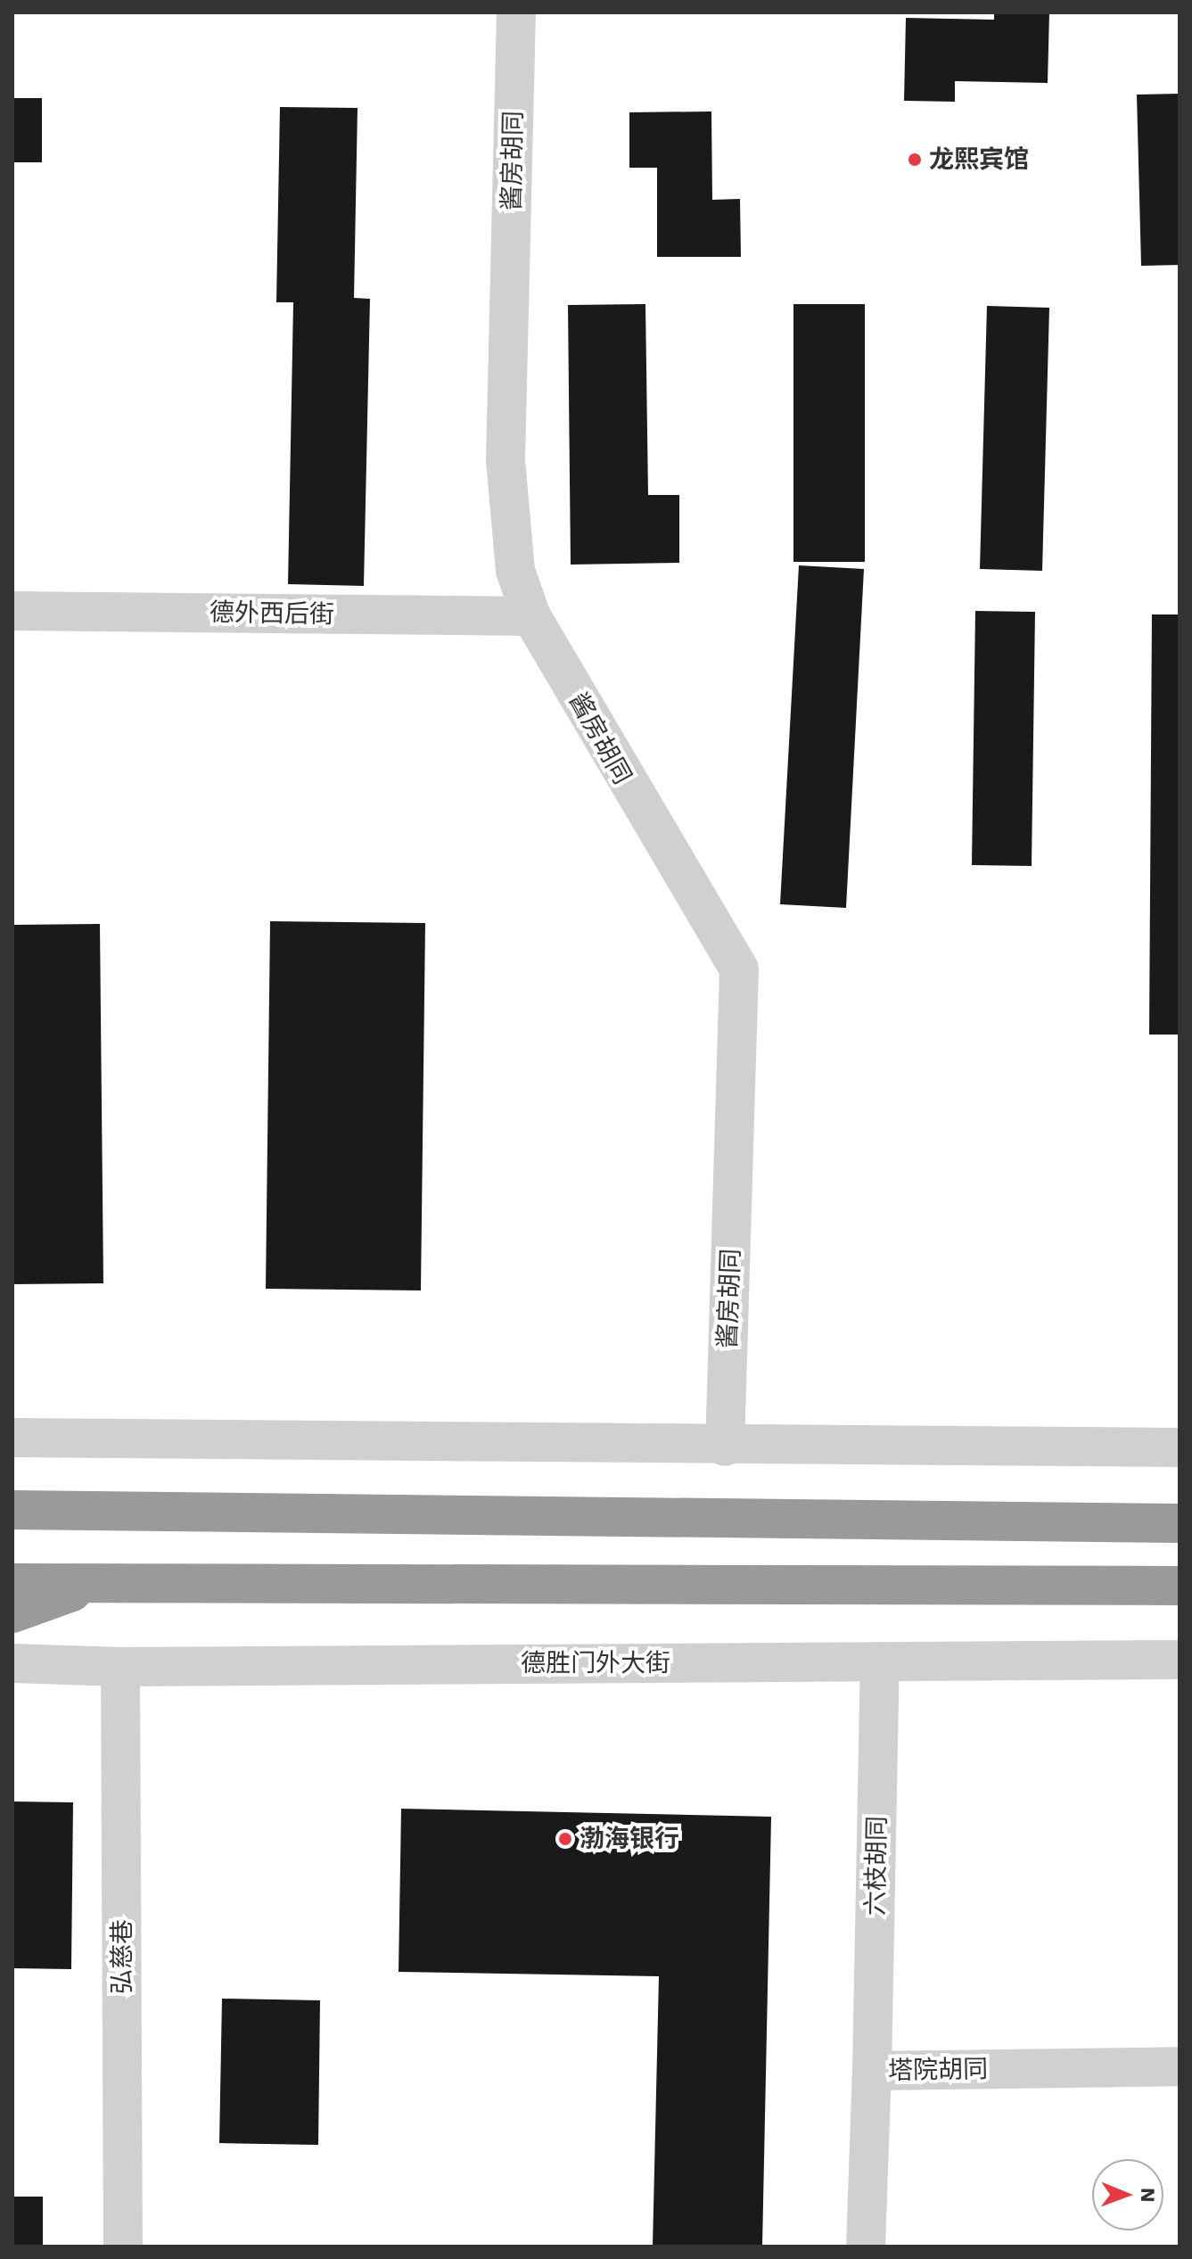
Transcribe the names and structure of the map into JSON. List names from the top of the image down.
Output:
{
  "streets": {
    "street": [
      "酱房胡同",
      "德外西后街",
      "德胜门外大街",
      "六枝胡同",
      "弘慈巷",
      "塔院胡同"
    ]
  },
  "crossings": [
    ["酱房胡同", "德外西后街"],
    ["德胜门外大街", "六枝胡同"],
    ["德胜门外大街", "弘慈巷"],
    ["六枝胡同", "塔院胡同"]
  ],
  "places": ["龙熙宾馆", "渤海银行"],
  "north": "right"
}
